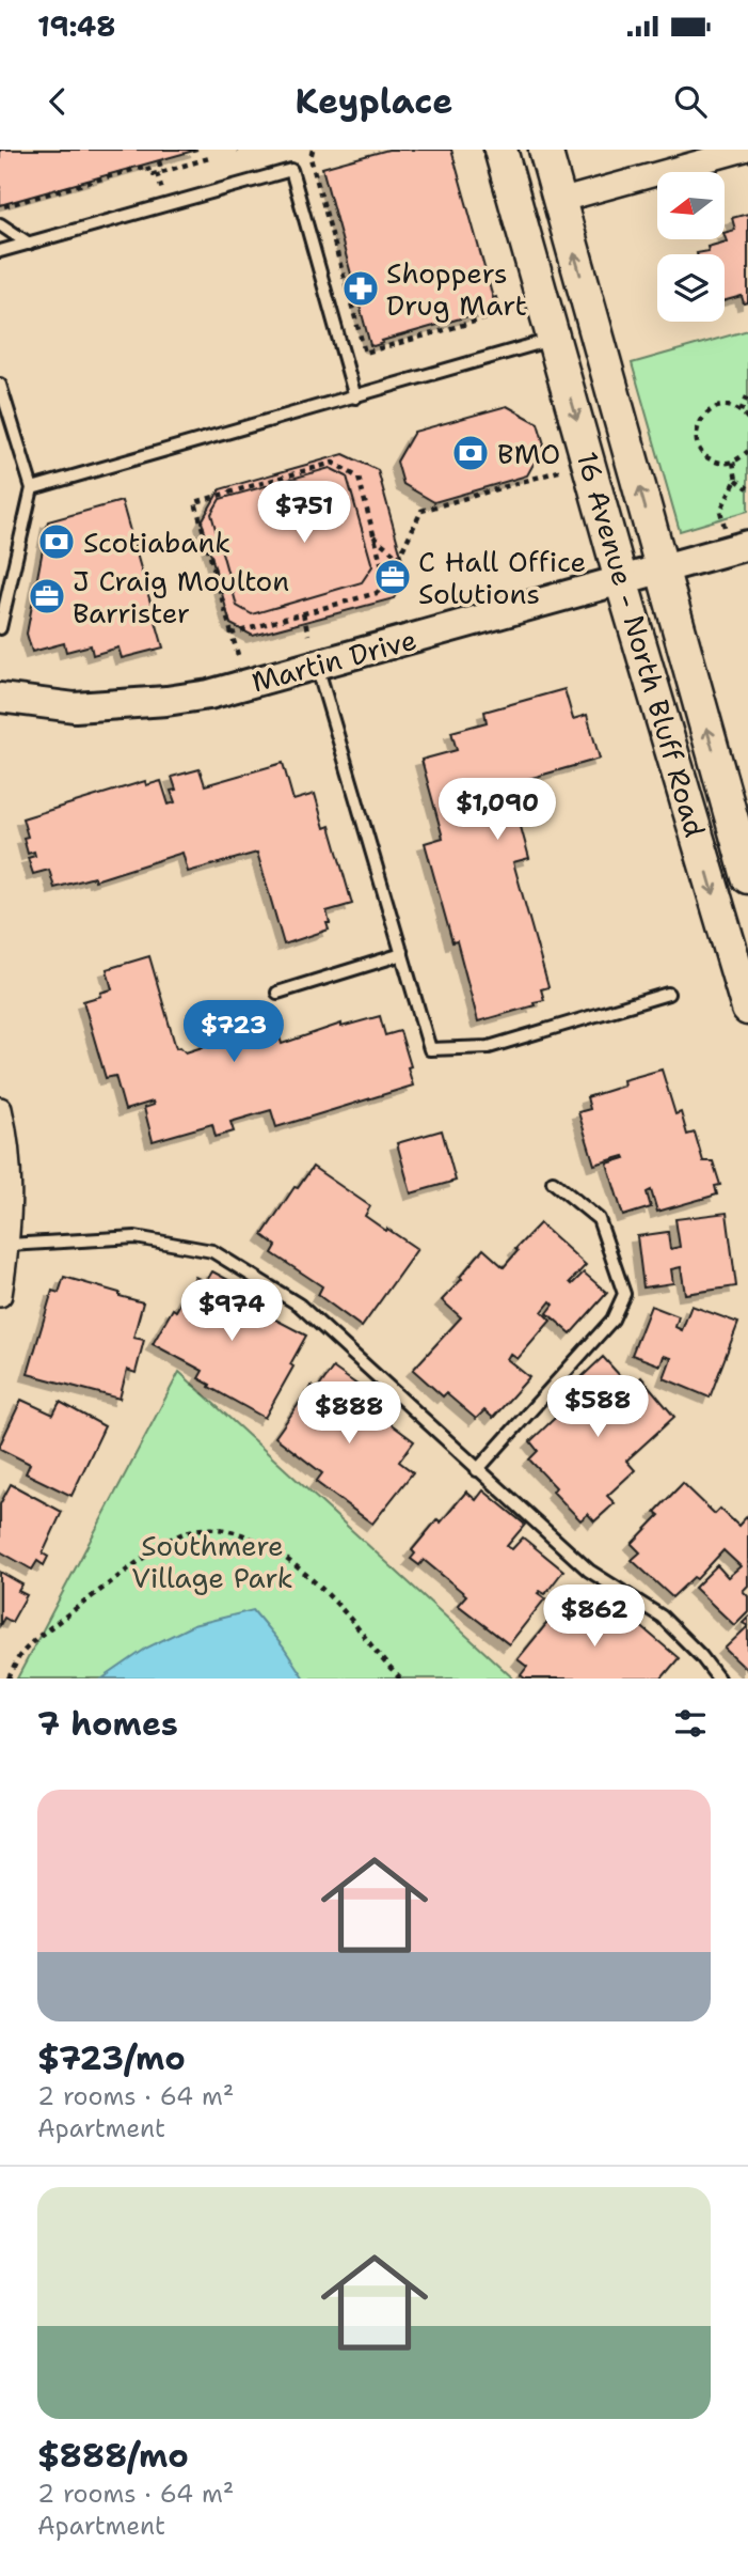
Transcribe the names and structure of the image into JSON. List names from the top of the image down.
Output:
{
  "streets": {
    "main road": ["16 Avenue - North Bluff Road"],
    "street": ["Martin Drive"]
  },
  "crossings": [
    ["16 Avenue - North Bluff Road", "Martin Drive"]
  ],
  "parks": ["Southmere Village Park"],
  "places": {
    "pharmacy": ["Shoppers Drug Mart"],
    "bank": ["BMO", "Scotiabank"],
    "office": ["C Hall Office Solutions", "J Craig Moulton Barrister"]
  },
  "north": "left",
  "page": {
    "status": "19:48",
    "header": "Keyplace",
    "price": [
      "$751",
      "$1,090",
      "$723",
      "$974",
      "$588",
      "$888",
      "$862"
    ],
    "heading": "7 homes",
    "list": [
      {
        "name": "$723/mo",
        "note": "2 rooms · 64 m² · Apartment"
      },
      {
        "name": "$888/mo",
        "note": "2 rooms · 64 m² · Apartment"
      }
    ]
  }
}
